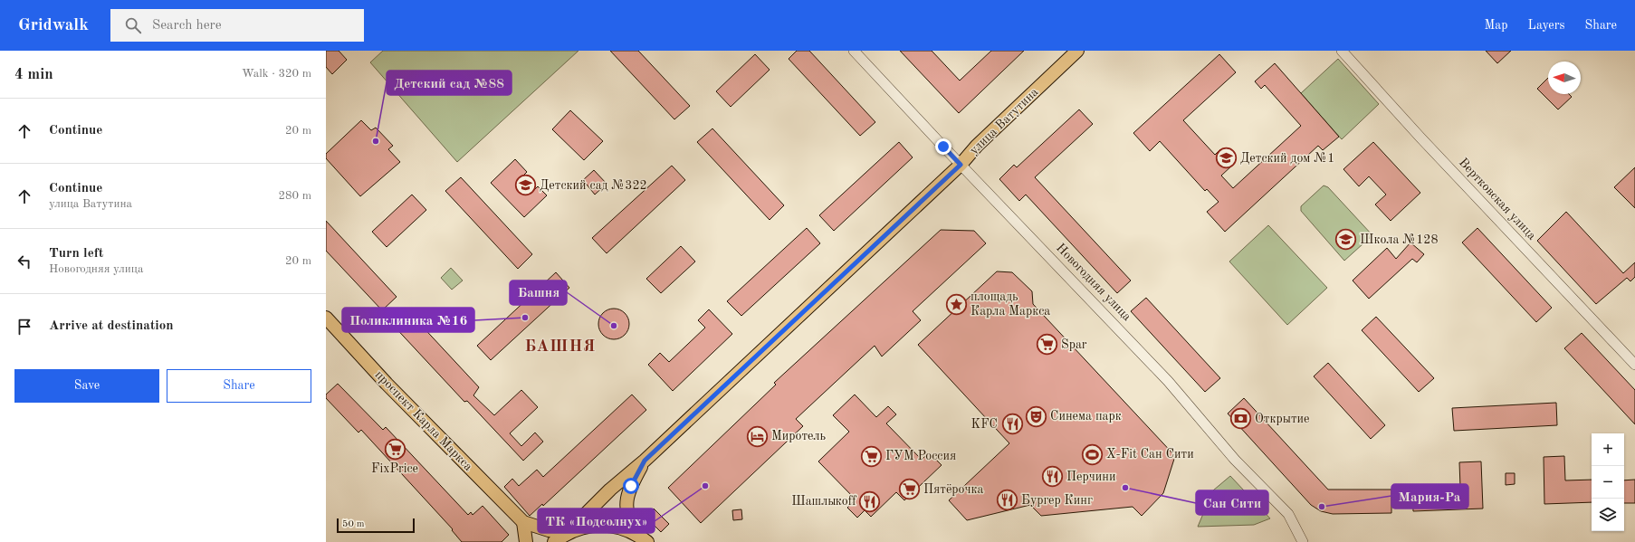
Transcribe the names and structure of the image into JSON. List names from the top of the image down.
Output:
{
  "streets": {
    "main road": ["улица Ватутина", "проспект Карла Маркса"],
    "street": ["Вертковская улица", "Новогодняя улица"]
  },
  "crossings": [
    ["улица Ватутина", "Новогодняя улица"]
  ],
  "districts": ["БАШНЯ"],
  "places": {
    "other": [
      "Детский сад №88",
      "Поликлиника №16",
      "Башня",
      "ТК «Подсолнух»",
      "Сан Сити",
      "Мария-Ра"
    ],
    "school or university": ["Детский дом №1", "Детский сад №322", "Школа №128"],
    "place": ["площадь Карла Маркса"],
    "supermarket": [
      "Spar",
      "FixPrice",
      "ГУМ Россия",
      "Пятёрочка"
    ],
    "theatre": ["Синема парк"],
    "bank": ["Открытие"],
    "restaurant": [
      "KFC",
      "Перчини",
      "Бургер Кинг",
      "Шашлыкоff"
    ],
    "hotel": ["Миротель"],
    "sports": ["X-Fit Сан Сити"]
  },
  "scale_bar": "50 m",
  "north": "left",
  "page": {
    "header": "Gridwalk",
    "search": "Search here",
    "nav": ["Map", "Layers", "Share"],
    "heading": ["4 min", "Walk · 320 m"],
    "list": [
      ["Continue", "20 m"],
      ["Continue", "улица Ватутина", "280 m"],
      ["Turn left", "Новогодняя улица", "20 m"],
      "Arrive at destination"
    ],
    "buttons": ["Save", "Share"],
    "map_buttons": ["+", "−"],
    "scale": "50 m"
  }
}
